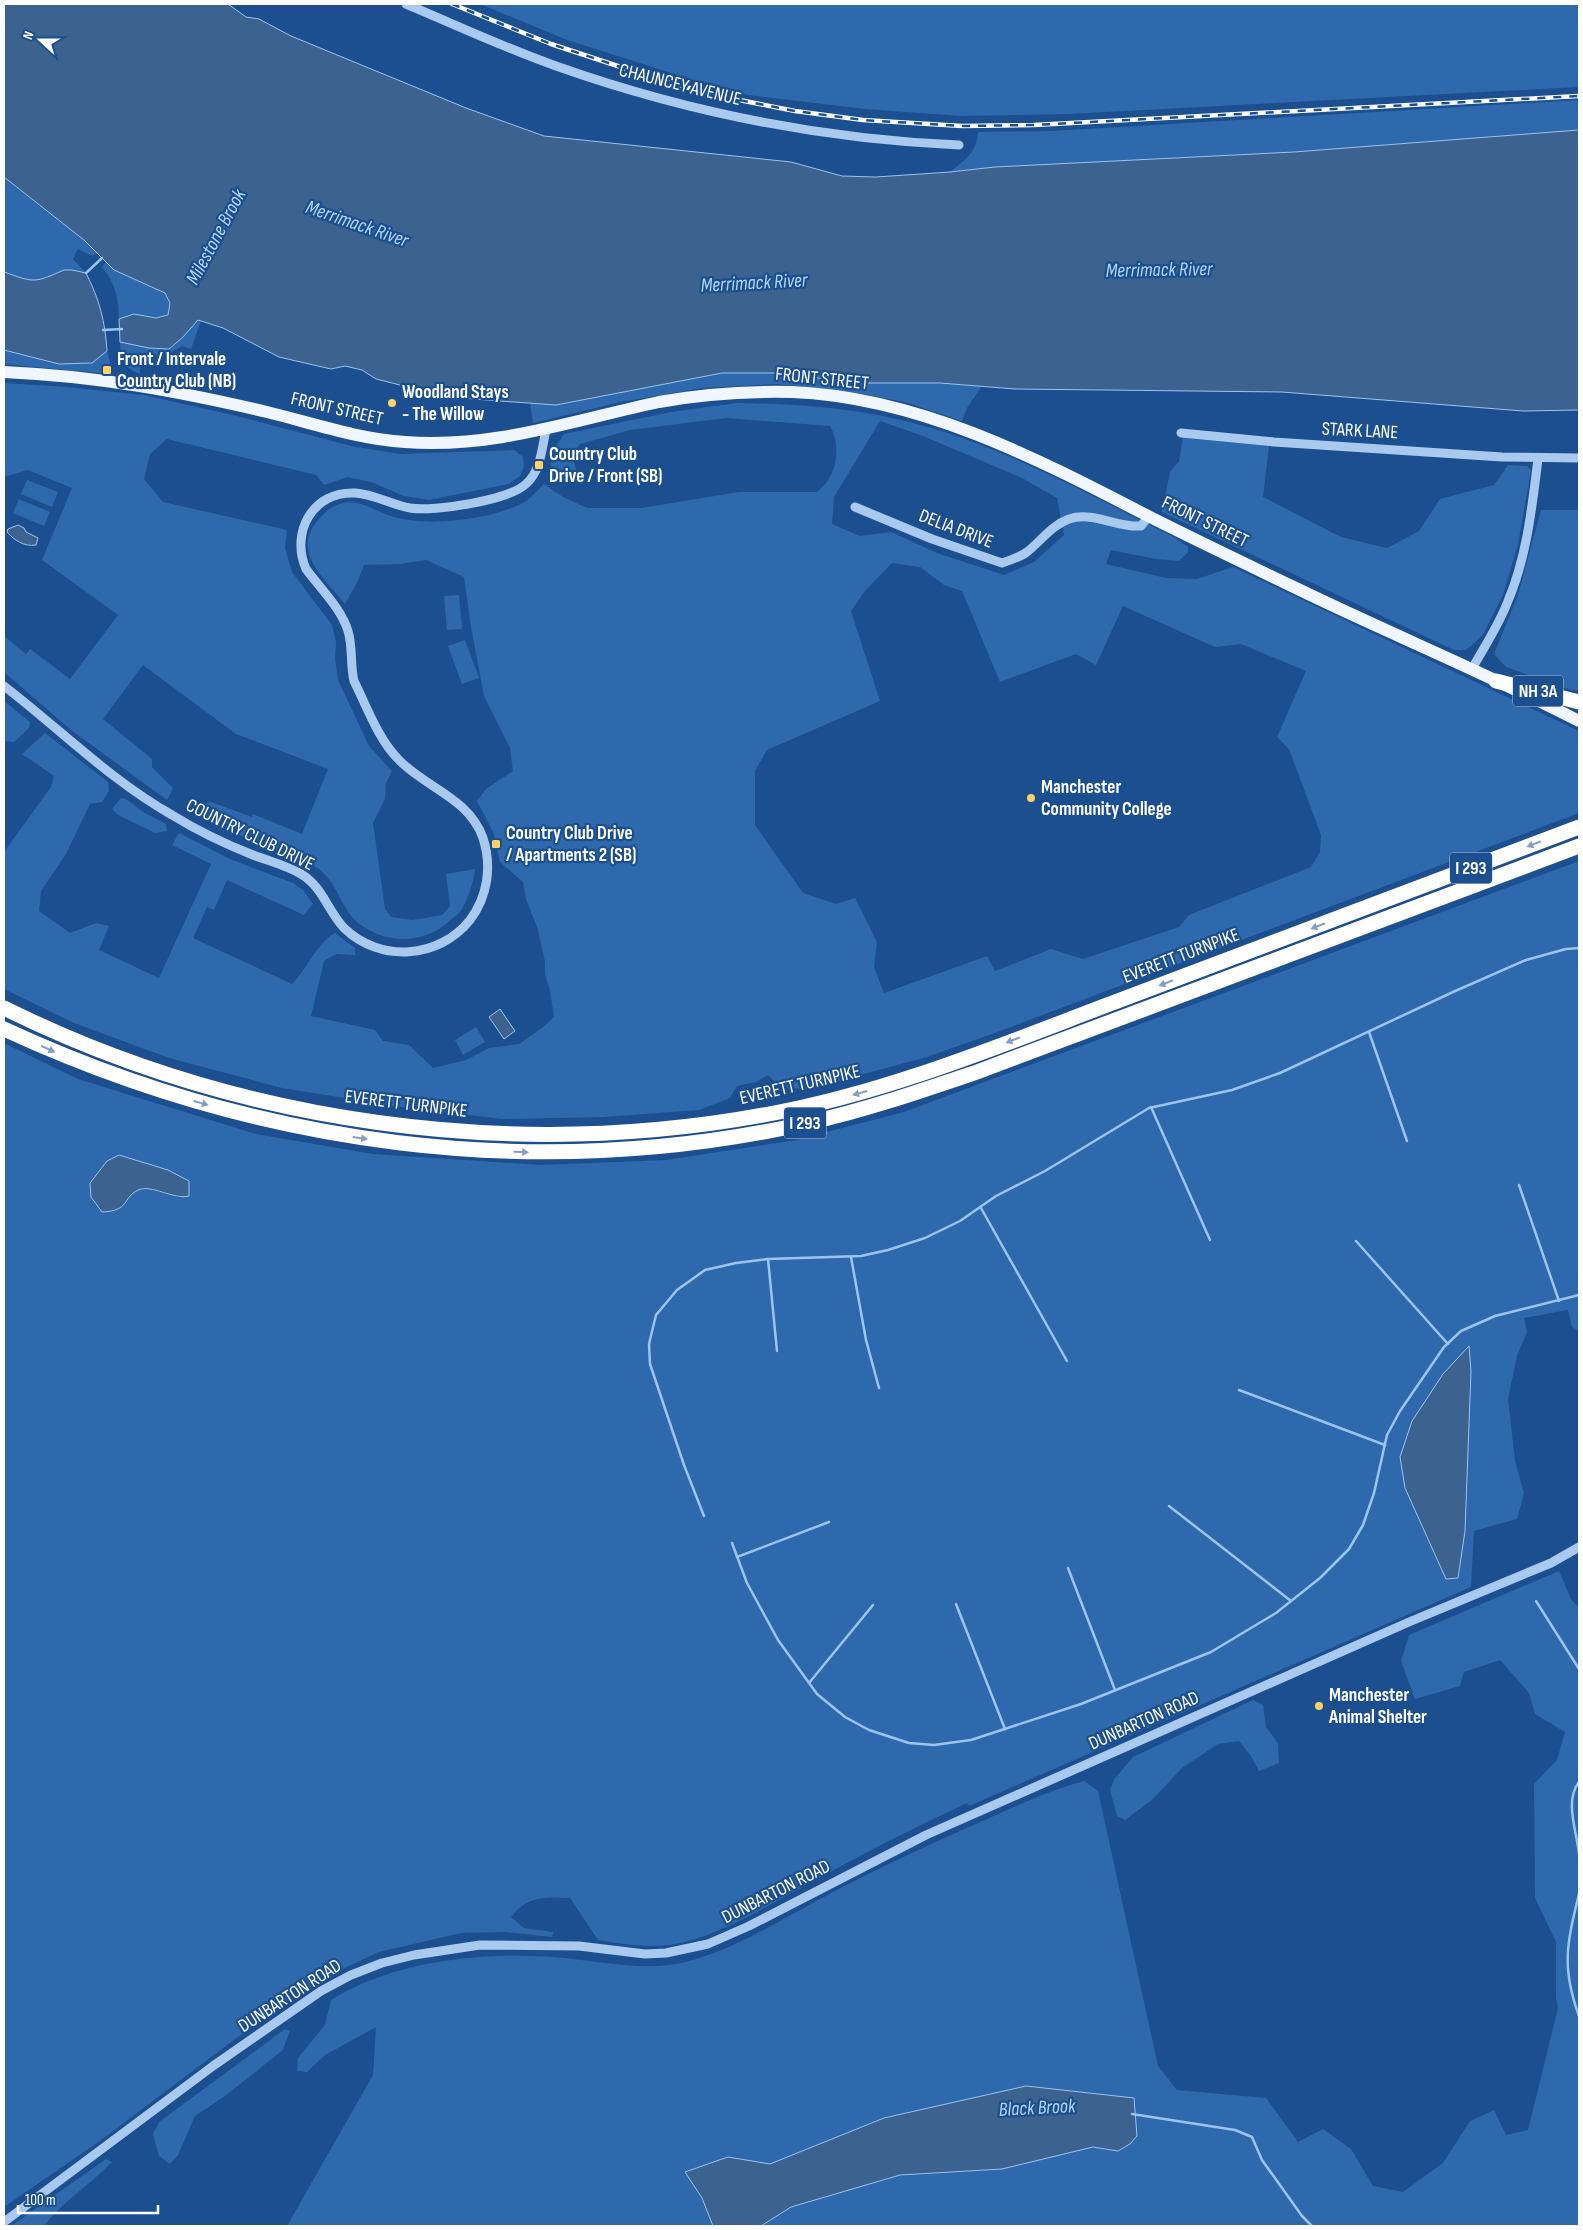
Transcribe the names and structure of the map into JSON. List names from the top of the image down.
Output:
{
  "streets": {
    "highway": ["NH 3A", "I 293", "EVERETT TURNPIKE"],
    "main road": ["FRONT STREET"],
    "street": [
      "CHAUNCEY AVENUE",
      "STARK LANE",
      "DELIA DRIVE",
      "COUNTRY CLUB DRIVE",
      "DUNBARTON ROAD"
    ]
  },
  "crossings": [
    ["FRONT STREET", "DELIA DRIVE"],
    ["FRONT STREET", "NH 3A"],
    ["FRONT STREET", "COUNTRY CLUB DRIVE"]
  ],
  "water": ["Merrimack River", "Milestone Brook", "Black Brook"],
  "places": {
    "transit": ["Front / Intervale Country Club (NB)", "Country Club Drive / Front (SB)", "Country Club Drive / Apartments 2 (SB)"],
    "other": ["Woodland Stays - The Willow", "Manchester Community College", "Manchester Animal Shelter"]
  },
  "scale_bar": "100 m",
  "north": "left"
}
